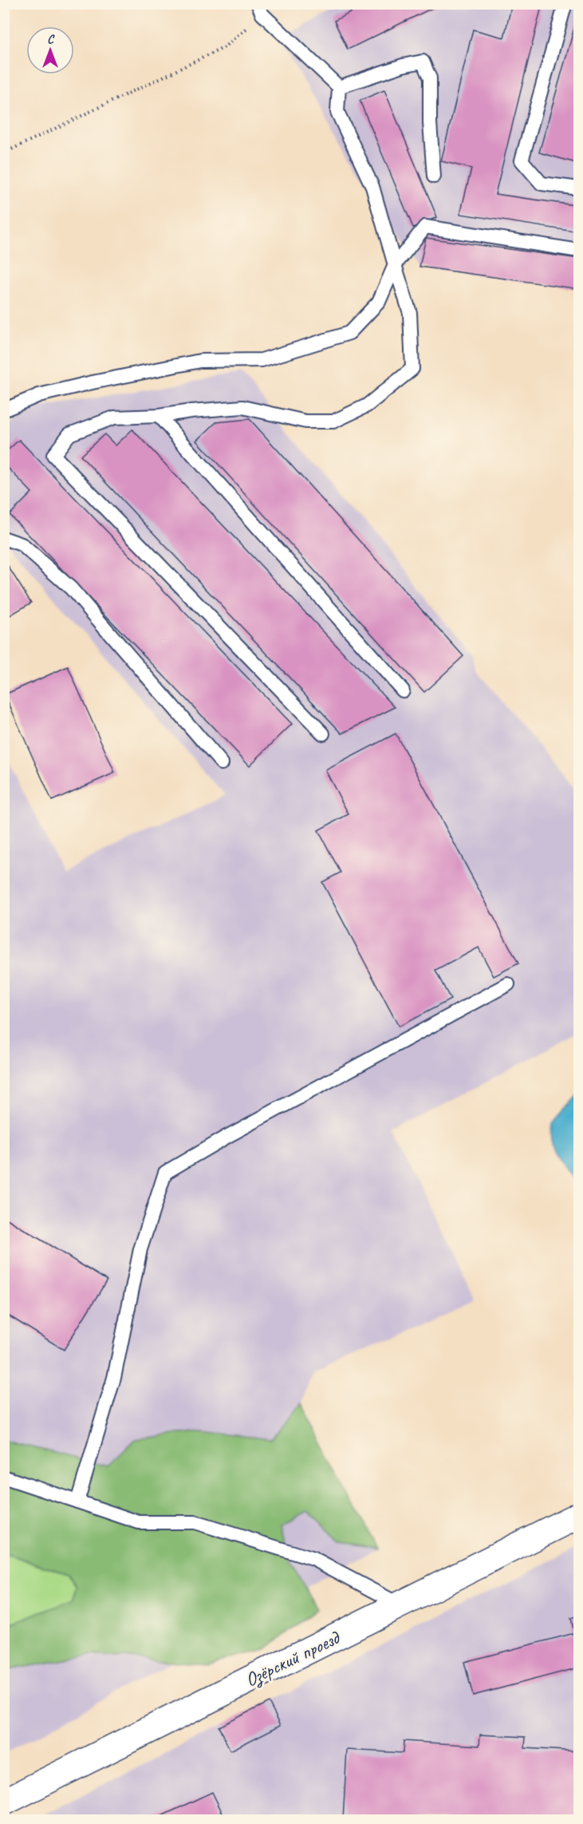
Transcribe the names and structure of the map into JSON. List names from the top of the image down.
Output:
{
  "streets": {
    "street": ["Озёрский проезд"]
  },
  "north": "top"
}
